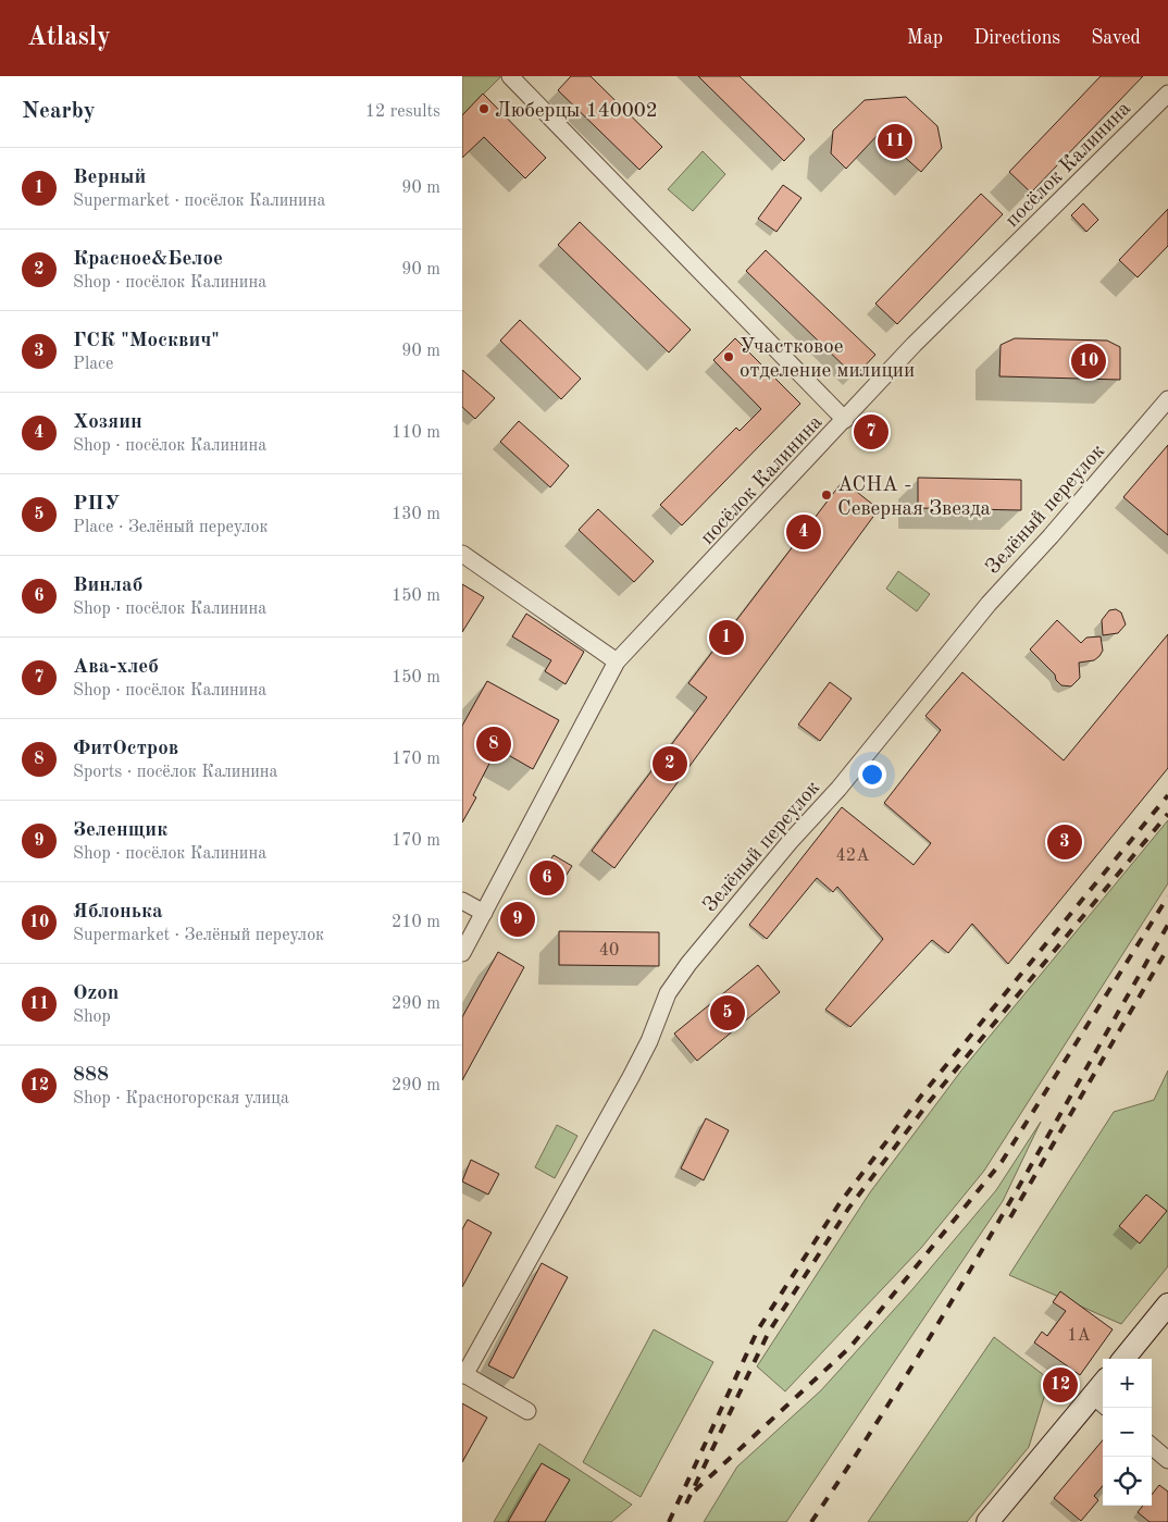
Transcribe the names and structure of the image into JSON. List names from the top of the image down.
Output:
{
  "streets": {
    "street": ["посёлок Калинина", "Зелёный переулок"]
  },
  "places": ["Люберцы 140002", "Участковое отделение милиции", "АСНА - Северная Звезда"],
  "house_numbers": ["42А", "40", "1А"],
  "page": {
    "header": "Atlasly",
    "nav": ["Map", "Directions", "Saved"],
    "heading": ["Nearby", "12 results"],
    "pins": [
      "11",
      "10",
      "7",
      "4",
      "1",
      "8",
      "2",
      "3",
      "6",
      "9",
      "5",
      "12"
    ],
    "list": [
      {
        "mark": "1",
        "name": "Верный",
        "note": "Supermarket · посёлок Калинина",
        "value": "90 m"
      },
      {
        "mark": "2",
        "name": "Красное&Белое",
        "note": "Shop · посёлок Калинина",
        "value": "90 m"
      },
      {
        "mark": "3",
        "name": "ГСК \"Москвич\"",
        "note": "Place",
        "value": "90 m"
      },
      {
        "mark": "4",
        "name": "Хозяин",
        "note": "Shop · посёлок Калинина",
        "value": "110 m"
      },
      {
        "mark": "5",
        "name": "РПУ",
        "note": "Place · Зелёный переулок",
        "value": "130 m"
      },
      {
        "mark": "6",
        "name": "Винлаб",
        "note": "Shop · посёлок Калинина",
        "value": "150 m"
      },
      {
        "mark": "7",
        "name": "Ава-хлеб",
        "note": "Shop · посёлок Калинина",
        "value": "150 m"
      },
      {
        "mark": "8",
        "name": "ФитОстров",
        "note": "Sports · посёлок Калинина",
        "value": "170 m"
      },
      {
        "mark": "9",
        "name": "Зеленщик",
        "note": "Shop · посёлок Калинина",
        "value": "170 m"
      },
      {
        "mark": "10",
        "name": "Яблонька",
        "note": "Supermarket · Зелёный переулок",
        "value": "210 m"
      },
      {
        "mark": "11",
        "name": "Ozon",
        "note": "Shop",
        "value": "290 m"
      },
      {
        "mark": "12",
        "name": "888",
        "note": "Shop · Красногорская улица",
        "value": "290 m"
      }
    ],
    "map_buttons": ["+", "−"]
  }
}
